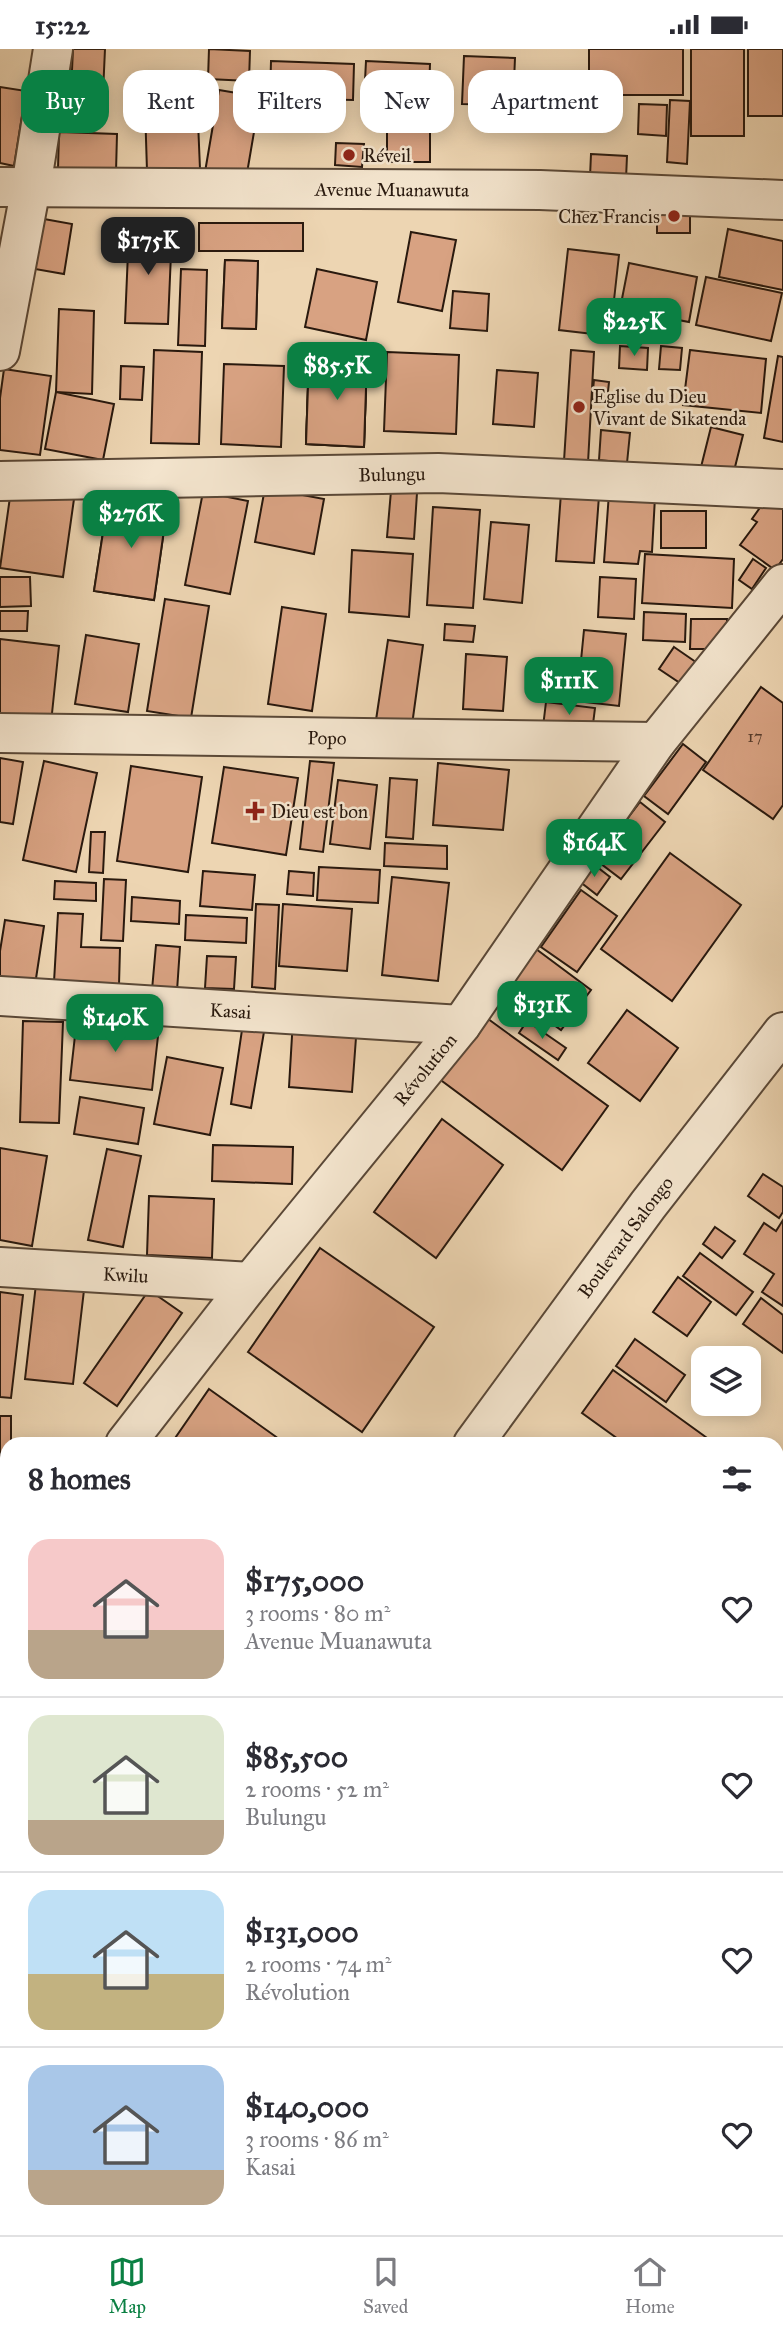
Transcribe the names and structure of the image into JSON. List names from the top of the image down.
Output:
{
  "streets": {
    "street": [
      "Avenue Muanawuta",
      "Bulungu",
      "Popo",
      "Kasai",
      "Révolution",
      "Boulevard Salongo",
      "Kwilu"
    ]
  },
  "crossings": [
    ["Popo", "Révolution"],
    ["Kasai", "Révolution"],
    ["Révolution", "Kwilu"]
  ],
  "places": {
    "other": ["Réveil", "Chez Francis", "Eglise du Dieu Vivant de Sikatenda"],
    "health": ["Dieu est bon"]
  },
  "house_numbers": ["17"],
  "page": {
    "status": "15:22",
    "chip": [
      "Buy",
      "Rent",
      "Filters",
      "New",
      "Apartment"
    ],
    "price": [
      "$175K",
      "$225K",
      "$85.5K",
      "$276K",
      "$111K",
      "$164K",
      "$131K",
      "$140K"
    ],
    "heading": "8 homes",
    "list": [
      {
        "name": "$175,000",
        "note": "3 rooms · 80 m² · Avenue Muanawuta"
      },
      {
        "name": "$85,500",
        "note": "2 rooms · 52 m² · Bulungu"
      },
      {
        "name": "$131,000",
        "note": "2 rooms · 74 m² · Révolution"
      },
      {
        "name": "$140,000",
        "note": "3 rooms · 86 m² · Kasai"
      }
    ],
    "tabs": ["Map", "Saved", "Home"]
  }
}
